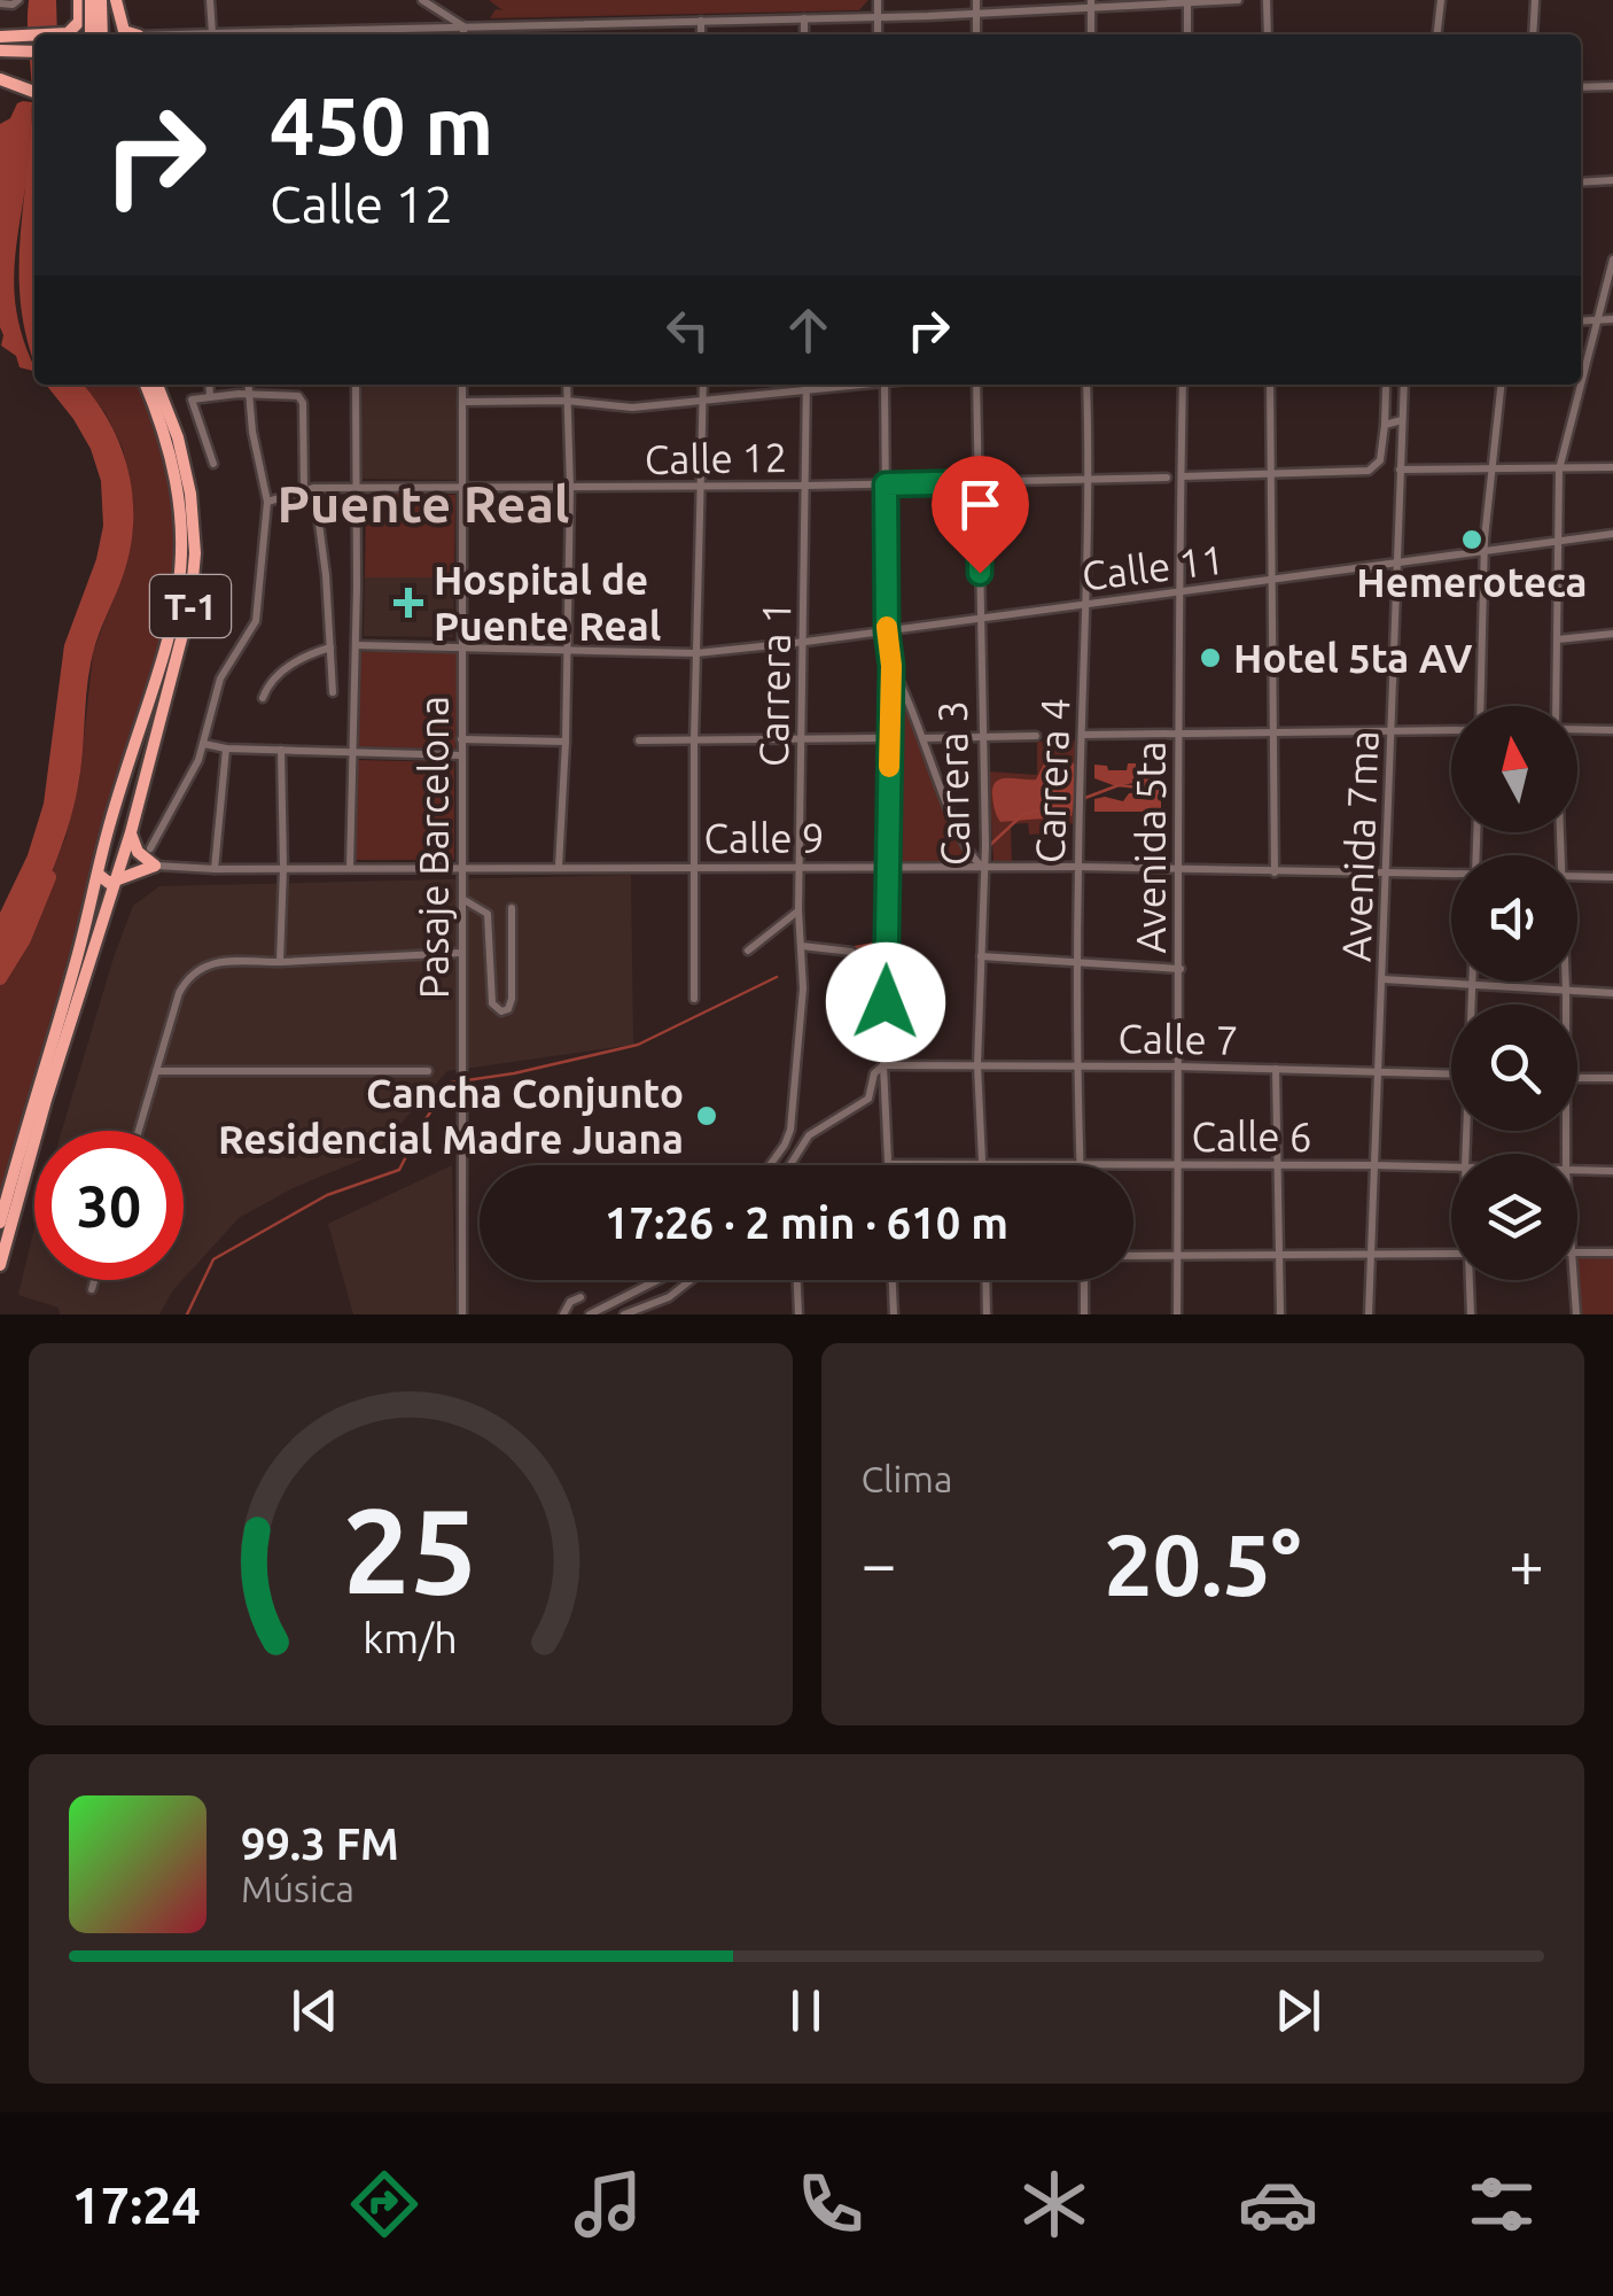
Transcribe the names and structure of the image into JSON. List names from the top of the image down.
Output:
{
  "streets": {
    "highway": ["T-1"],
    "street": [
      "Calle 12",
      "Calle 11",
      "Carrera 1",
      "Carrera 4",
      "Carrera 3",
      "Calle 9",
      "Avenida 7ma",
      "Pasaje Barcelona",
      "Avenida 5ta",
      "Calle 7",
      "Calle 6"
    ]
  },
  "crossings": [
    ["Calle 12", "Carrera 1"],
    ["Calle 12", "Carrera 4"],
    ["Calle 12", "Carrera 3"],
    ["Calle 12", "Pasaje Barcelona"],
    ["Calle 11", "Carrera 1"],
    ["Calle 11", "Carrera 4"],
    ["Calle 11", "Carrera 3"],
    ["Calle 11", "Avenida 7ma"],
    ["Calle 11", "Pasaje Barcelona"],
    ["Calle 11", "Avenida 5ta"],
    ["Carrera 1", "Calle 9"],
    ["Carrera 4", "Calle 9"],
    ["Carrera 4", "Calle 7"],
    ["Carrera 4", "Calle 6"],
    ["Carrera 3", "Calle 9"],
    ["Carrera 3", "Calle 7"],
    ["Carrera 3", "Calle 6"],
    ["Calle 9", "Avenida 7ma"],
    ["Calle 9", "Pasaje Barcelona"],
    ["Calle 9", "Avenida 5ta"],
    ["Avenida 7ma", "Calle 7"],
    ["Avenida 7ma", "Calle 6"],
    ["Avenida 5ta", "Calle 7"],
    ["Avenida 5ta", "Calle 6"]
  ],
  "districts": ["Puente Real"],
  "places": {
    "other": ["Hemeroteca", "Hotel 5ta AV", "Cancha Conjunto Residencial Madre Juana"],
    "health": ["Hospital de Puente Real"]
  },
  "north": "top",
  "page": {
    "turn": ["450 m", "Calle 12"],
    "limit": "30",
    "trip": "17:26 · 2 min · 610 m",
    "tile": "Clima",
    "heat": ["−", "20.5°", "+"],
    "song": ["99.3 FM", "Música"],
    "tabs": "17:24",
    "gauge": ["25", "km/h"]
  }
}
